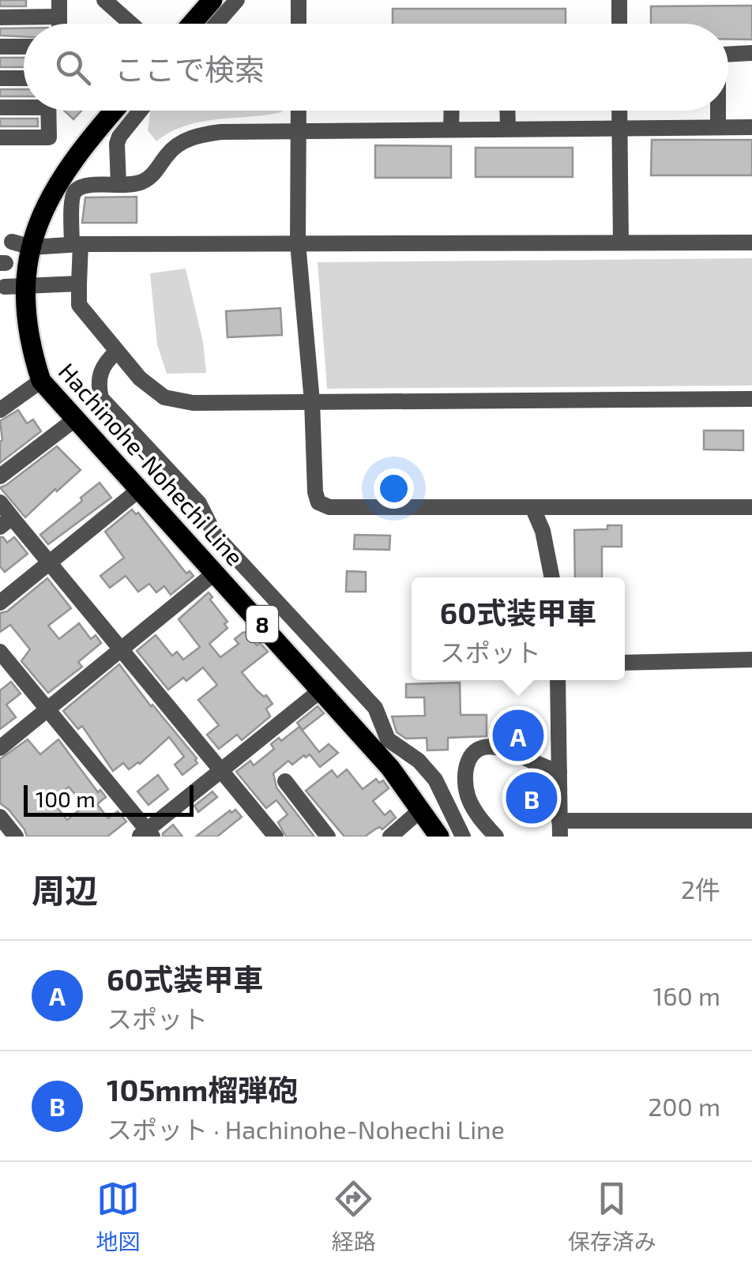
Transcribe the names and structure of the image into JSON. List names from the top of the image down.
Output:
{
  "streets": {
    "main road": ["Hachinohe-Nohechi Line", "8"]
  },
  "scale_bar": "100 m",
  "page": {
    "search": "ここで検索",
    "popup": ["60式装甲車", "スポット"],
    "pins": ["A", "B"],
    "scale": "100 m",
    "heading": ["周辺", "2件"],
    "list": [
      {
        "mark": "A",
        "name": "60式装甲車",
        "note": "スポット",
        "value": "160 m"
      },
      {
        "mark": "B",
        "name": "105mm榴弾砲",
        "note": "スポット · Hachinohe-Nohechi Line",
        "value": "200 m"
      }
    ],
    "nav": ["地図", "経路", "保存済み"]
  }
}
